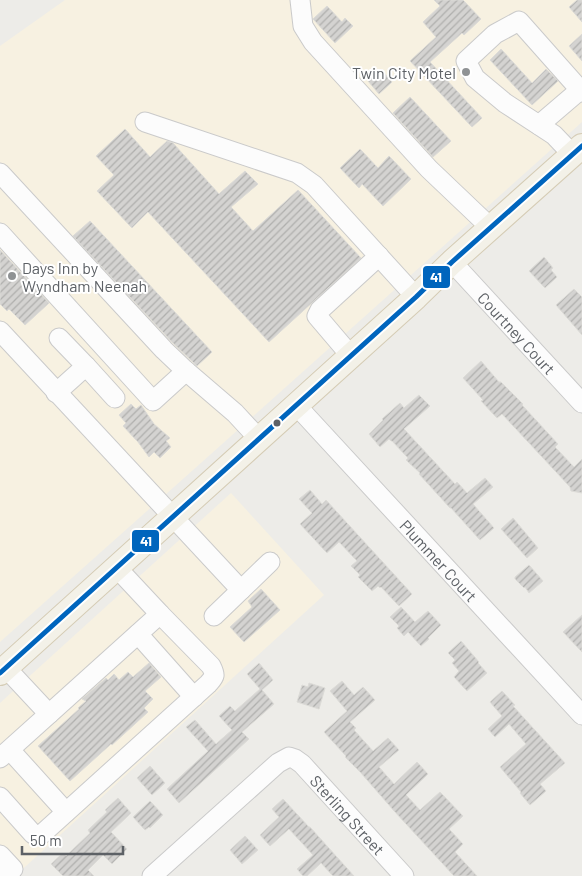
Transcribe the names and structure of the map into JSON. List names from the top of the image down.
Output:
{
  "streets": {
    "street": ["Courtney Court", "Plummer Court", "Sterling Street"]
  },
  "places": ["Twin City Motel", "Days Inn by Wyndham Neenah"],
  "lines": ["transit line 41"],
  "scale_bar": "50 m"
}
